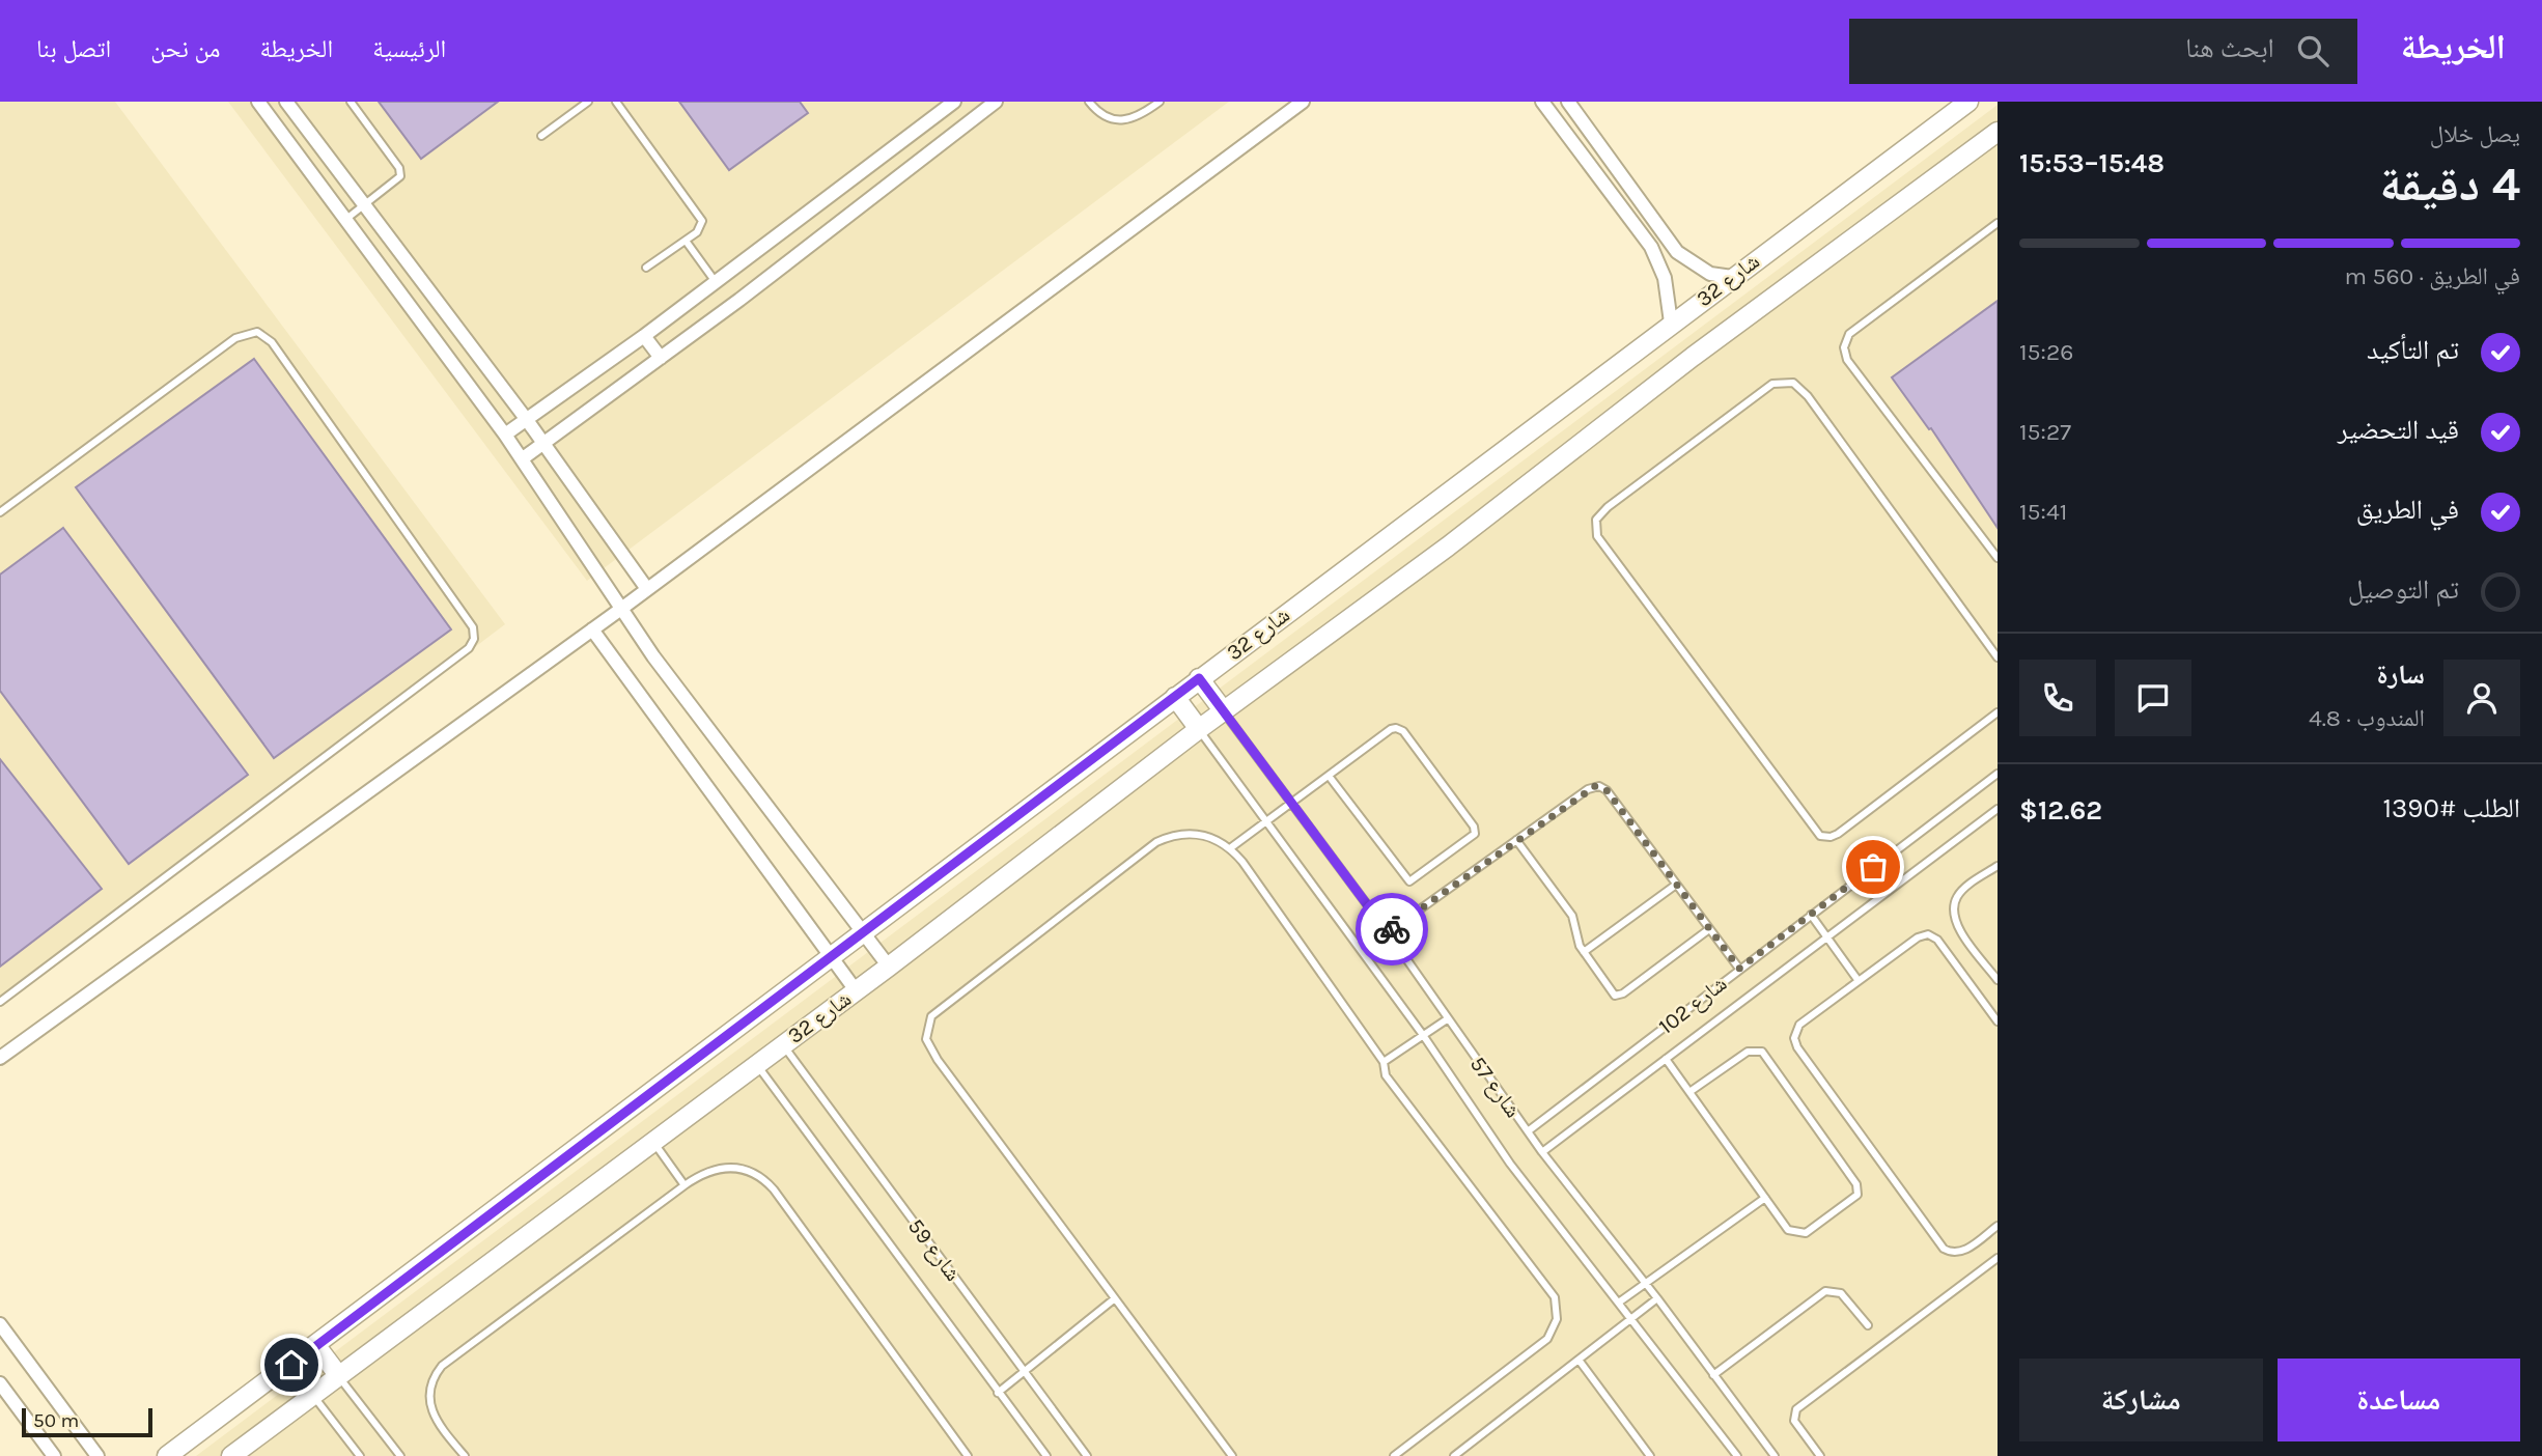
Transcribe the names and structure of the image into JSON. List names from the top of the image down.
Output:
{
  "streets": {
    "main road": ["شارع 32"],
    "lane": ["شارع 102", "شارع 57", "شارع 59"]
  },
  "crossings": [
    ["شارع 32", "شارع 57"],
    ["شارع 32", "شارع 59"],
    ["شارع 102", "شارع 57"]
  ],
  "scale_bar": "50 m",
  "page": {
    "header": "الخريطة",
    "search": "ابحث هنا",
    "nav": [
      "الرئيسية",
      "الخريطة",
      "من نحن",
      "اتصل بنا"
    ],
    "heading": ["4 دقيقة", "يصل خلال", "15:48–15:53"],
    "panel": [
      "سارة",
      "المندوب · 4.8",
      "الطلب #1390",
      "$12.62"
    ],
    "bar": "في الطريق · 560 m",
    "list": [
      ["تم التأكيد", "15:26"],
      ["قيد التحضير", "15:27"],
      ["في الطريق", "15:41"],
      "تم التوصيل"
    ],
    "buttons": ["مساعدة", "مشاركة"],
    "scale": "50 m"
  }
}
